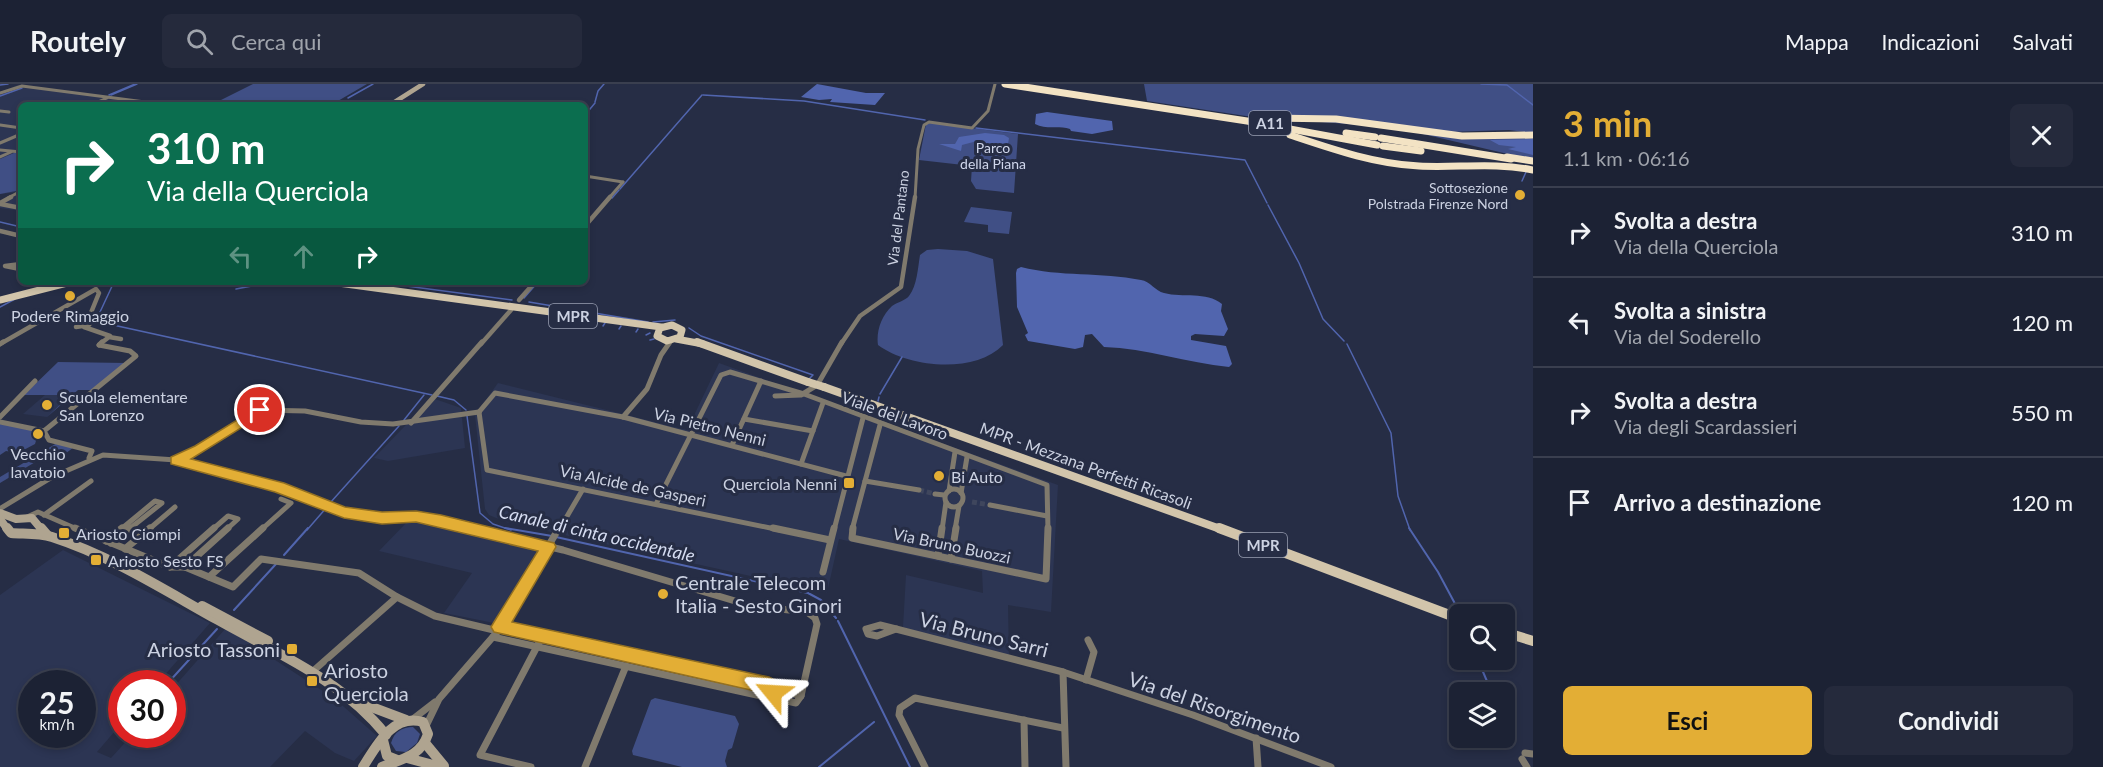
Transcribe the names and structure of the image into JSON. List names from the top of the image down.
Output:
{
  "streets": {
    "highway": ["A11"],
    "main road": ["MPR", "MPR - Mezzana Perfetti Ricasoli"],
    "street": [
      "Via del Pantano",
      "Viale del Lavoro",
      "Via Pietro Nenni",
      "Via Alcide de Gasperi",
      "Via Bruno Buozzi",
      "Via Bruno Sarri",
      "Via del Risorgimento"
    ]
  },
  "crossings": [
    ["Via del Pantano", "Viale del Lavoro"],
    ["Via del Pantano", "MPR - Mezzana Perfetti Ricasoli"],
    ["MPR", "MPR - Mezzana Perfetti Ricasoli"],
    ["Viale del Lavoro", "Via Pietro Nenni"],
    ["Viale del Lavoro", "Via Bruno Buozzi"],
    ["Via Pietro Nenni", "Via Alcide de Gasperi"],
    ["Via Bruno Sarri", "Via del Risorgimento"]
  ],
  "water": ["Canale di cinta occidentale"],
  "parks": ["Parco della Piana"],
  "places": {
    "other": [
      "Sottosezione Polstrada Firenze Nord",
      "Podere Rimaggio",
      "Scuola elementare San Lorenzo",
      "Vecchio lavatoio",
      "Bi Auto",
      "Centrale Telecom Italia - Sesto Ginori"
    ],
    "transit": [
      "Querciola Nenni",
      "Ariosto Ciompi",
      "Ariosto Sesto FS",
      "Ariosto Tassoni",
      "Ariosto Querciola"
    ]
  },
  "page": {
    "header": "Routely",
    "search": "Cerca qui",
    "nav": ["Mappa", "Indicazioni", "Salvati"],
    "heading": ["3 min", "1.1 km · 06:16"],
    "turn": ["310 m", "Via della Querciola"],
    "list": [
      {
        "name": "Svolta a destra",
        "note": "Via della Querciola",
        "value": "310 m"
      },
      {
        "name": "Svolta a sinistra",
        "note": "Via del Soderello",
        "value": "120 m"
      },
      {
        "name": "Svolta a destra",
        "note": "Via degli Scardassieri",
        "value": "550 m"
      },
      {
        "name": "Arrivo a destinazione",
        "value": "120 m"
      }
    ],
    "speed": "25 km/h",
    "limit": "30",
    "buttons": ["Esci", "Condividi"]
  }
}
